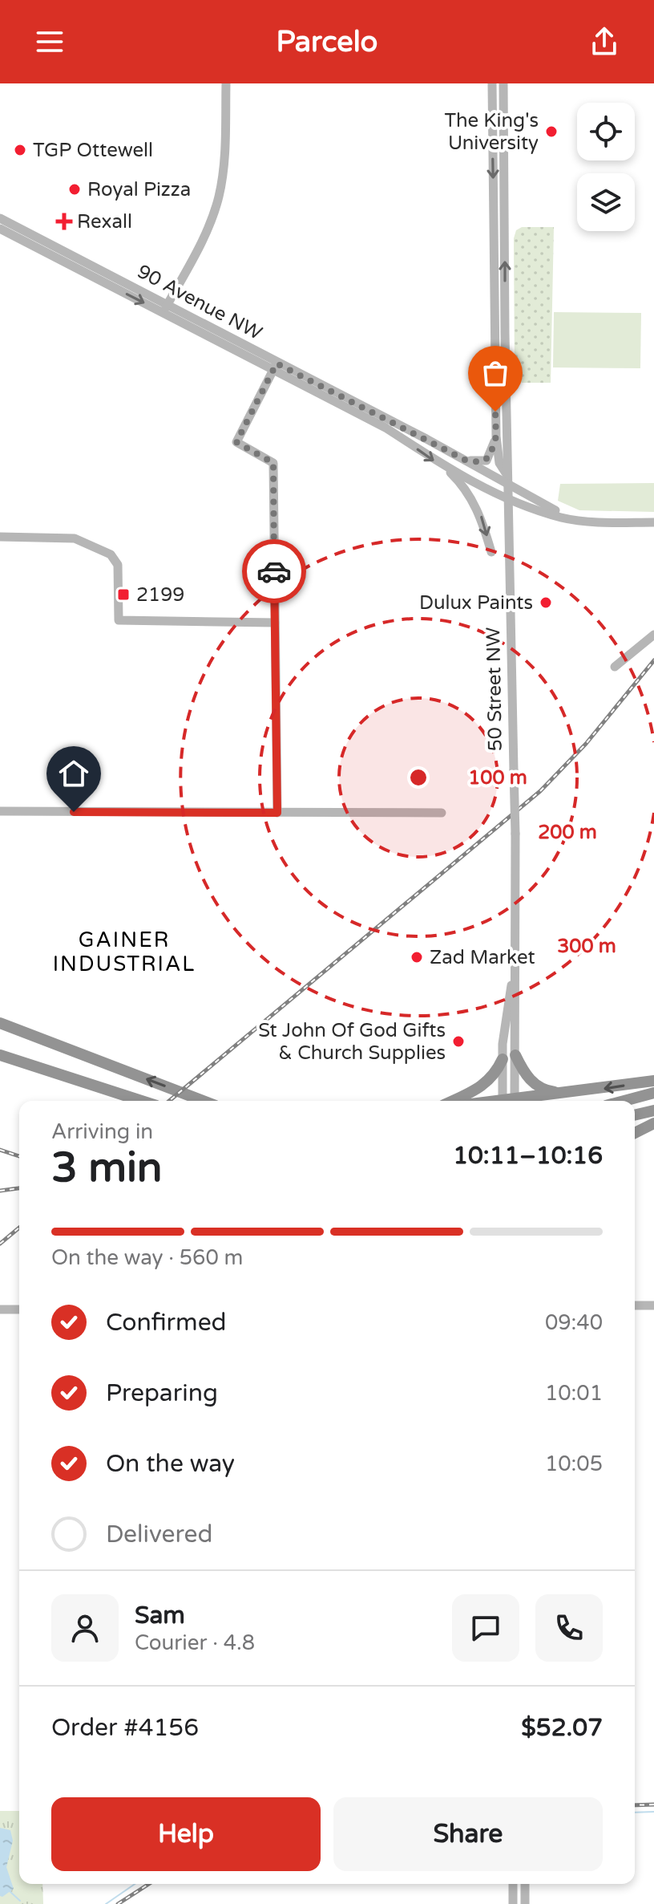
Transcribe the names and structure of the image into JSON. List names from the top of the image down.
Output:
{
  "streets": {
    "main road": ["90 Avenue NW", "50 Street NW"]
  },
  "crossings": [
    ["90 Avenue NW", "50 Street NW"]
  ],
  "districts": ["GAINER INDUSTRIAL"],
  "places": {
    "other": [
      "The King's University",
      "TGP Ottewell",
      "Royal Pizza",
      "Dulux Paints",
      "Zad Market",
      "St John Of God Gifts & Church Supplies"
    ],
    "health": ["Rexall"],
    "transit": ["2199"]
  },
  "page": {
    "header": "Parcelo",
    "heading": ["3 min", "Arriving in", "10:11–10:16"],
    "panel": [
      "Sam",
      "Courier · 4.8",
      "Order #4156",
      "$52.07"
    ],
    "bar": "On the way · 560 m",
    "list": [
      ["Confirmed", "09:40"],
      ["Preparing", "10:01"],
      ["On the way", "10:05"],
      "Delivered"
    ],
    "buttons": ["Help", "Share"]
  },
  "rings": ["100 m", "200 m", "300 m"]
}
